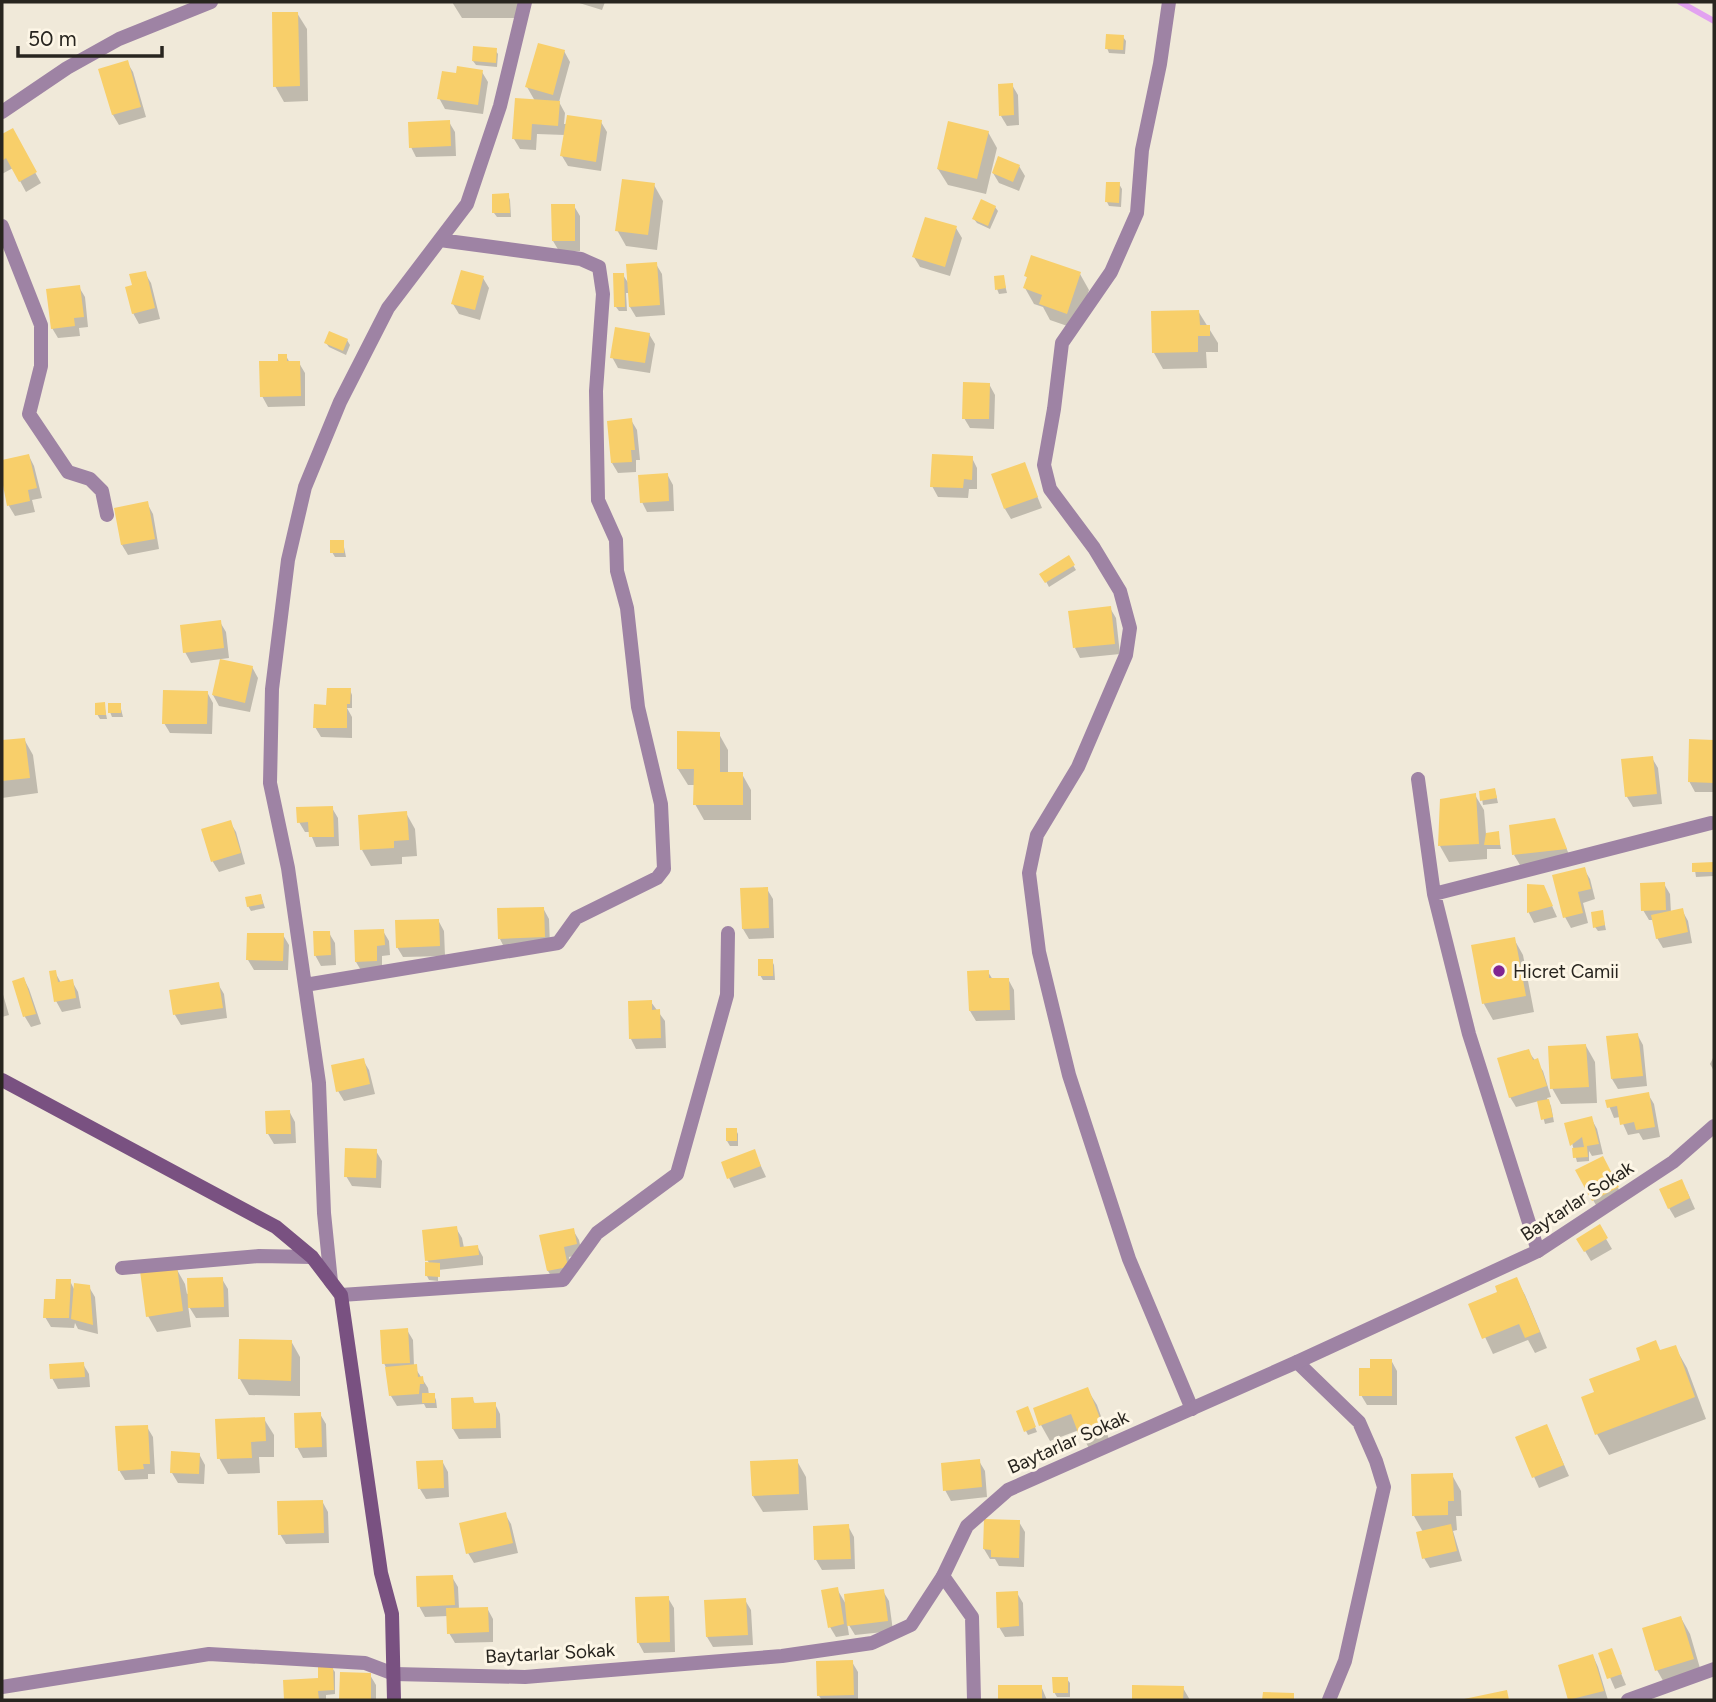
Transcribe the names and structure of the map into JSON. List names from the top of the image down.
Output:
{
  "streets": {
    "street": ["Baytarlar Sokak"]
  },
  "places": ["Hicret Camii"],
  "scale_bar": "50 m"
}
